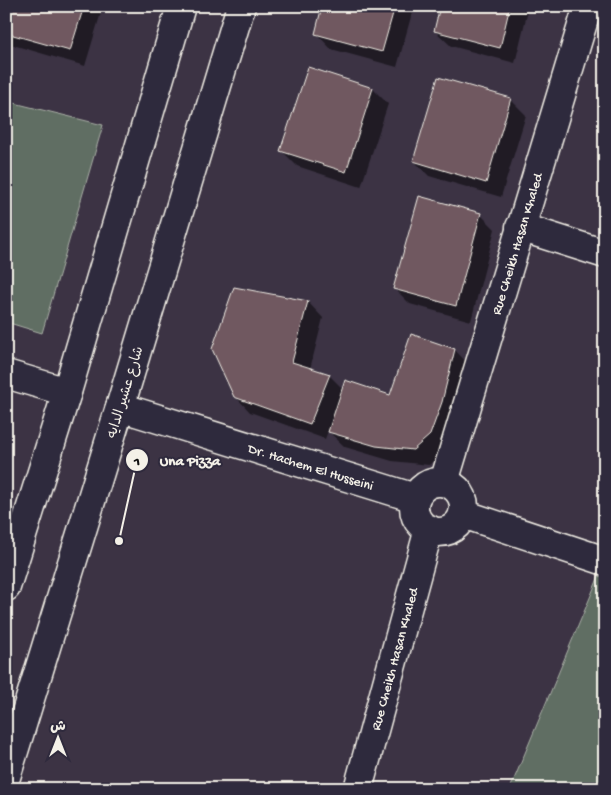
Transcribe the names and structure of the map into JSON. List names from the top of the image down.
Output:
{
  "streets": {
    "street": ["Rue Cheikh Hasan Khaled", "شارع عشير الدايه", "Dr. Hachem El Husseini"]
  },
  "crossings": [
    ["Rue Cheikh Hasan Khaled", "Dr. Hachem El Husseini"],
    ["شارع عشير الدايه", "Dr. Hachem El Husseini"]
  ],
  "places": ["Una Pizza"],
  "north": "top"
}
